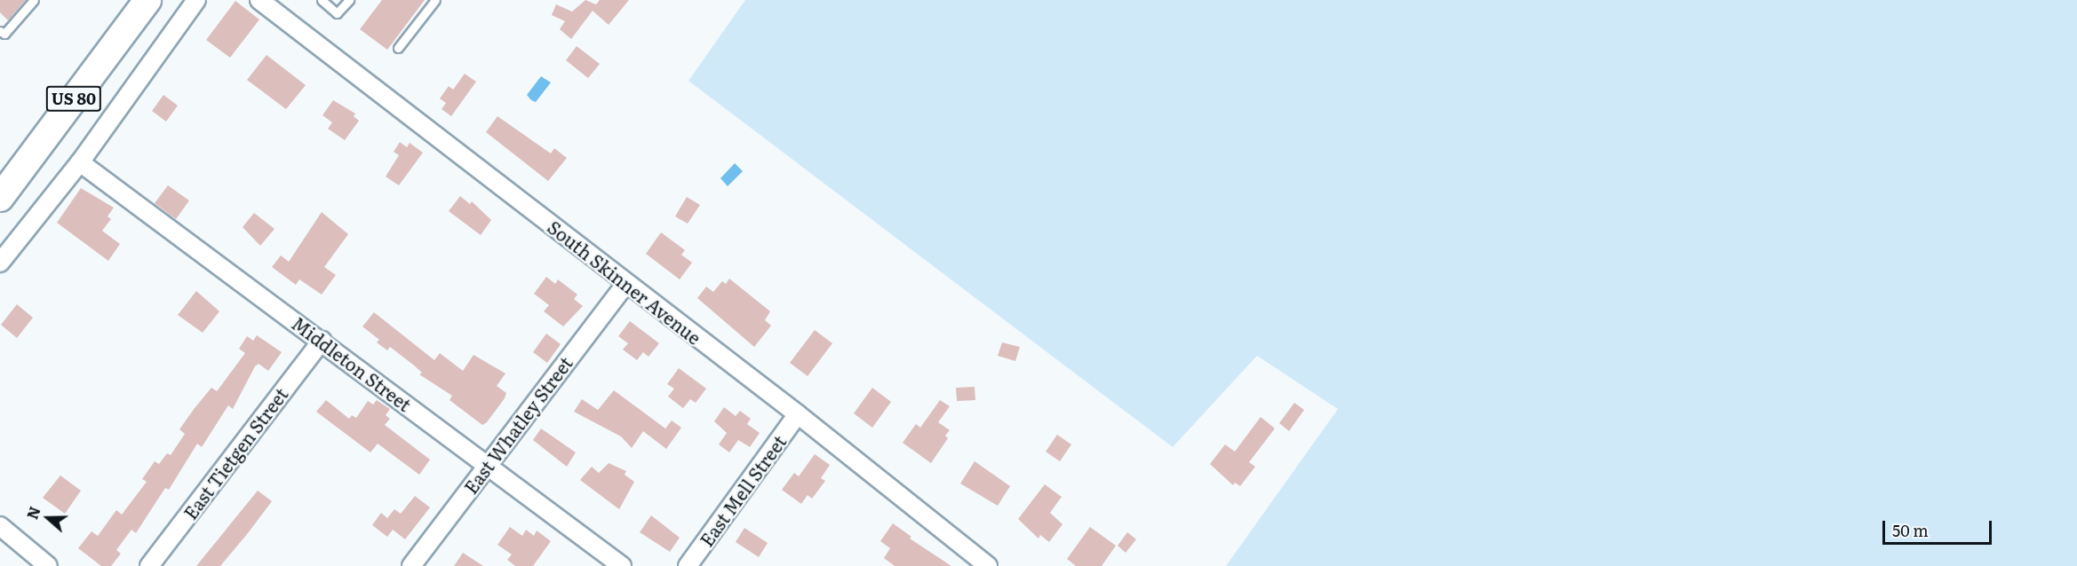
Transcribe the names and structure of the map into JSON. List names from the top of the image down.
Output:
{
  "streets": {
    "main road": ["US 80"],
    "street": [
      "South Skinner Avenue",
      "Middleton Street",
      "East Whatley Street",
      "East Tietgen Street",
      "East Mell Street"
    ]
  },
  "crossings": [
    ["South Skinner Avenue", "East Whatley Street"],
    ["South Skinner Avenue", "East Mell Street"],
    ["Middleton Street", "East Whatley Street"],
    ["Middleton Street", "East Tietgen Street"]
  ],
  "scale_bar": "50 m",
  "north": "left"
}
